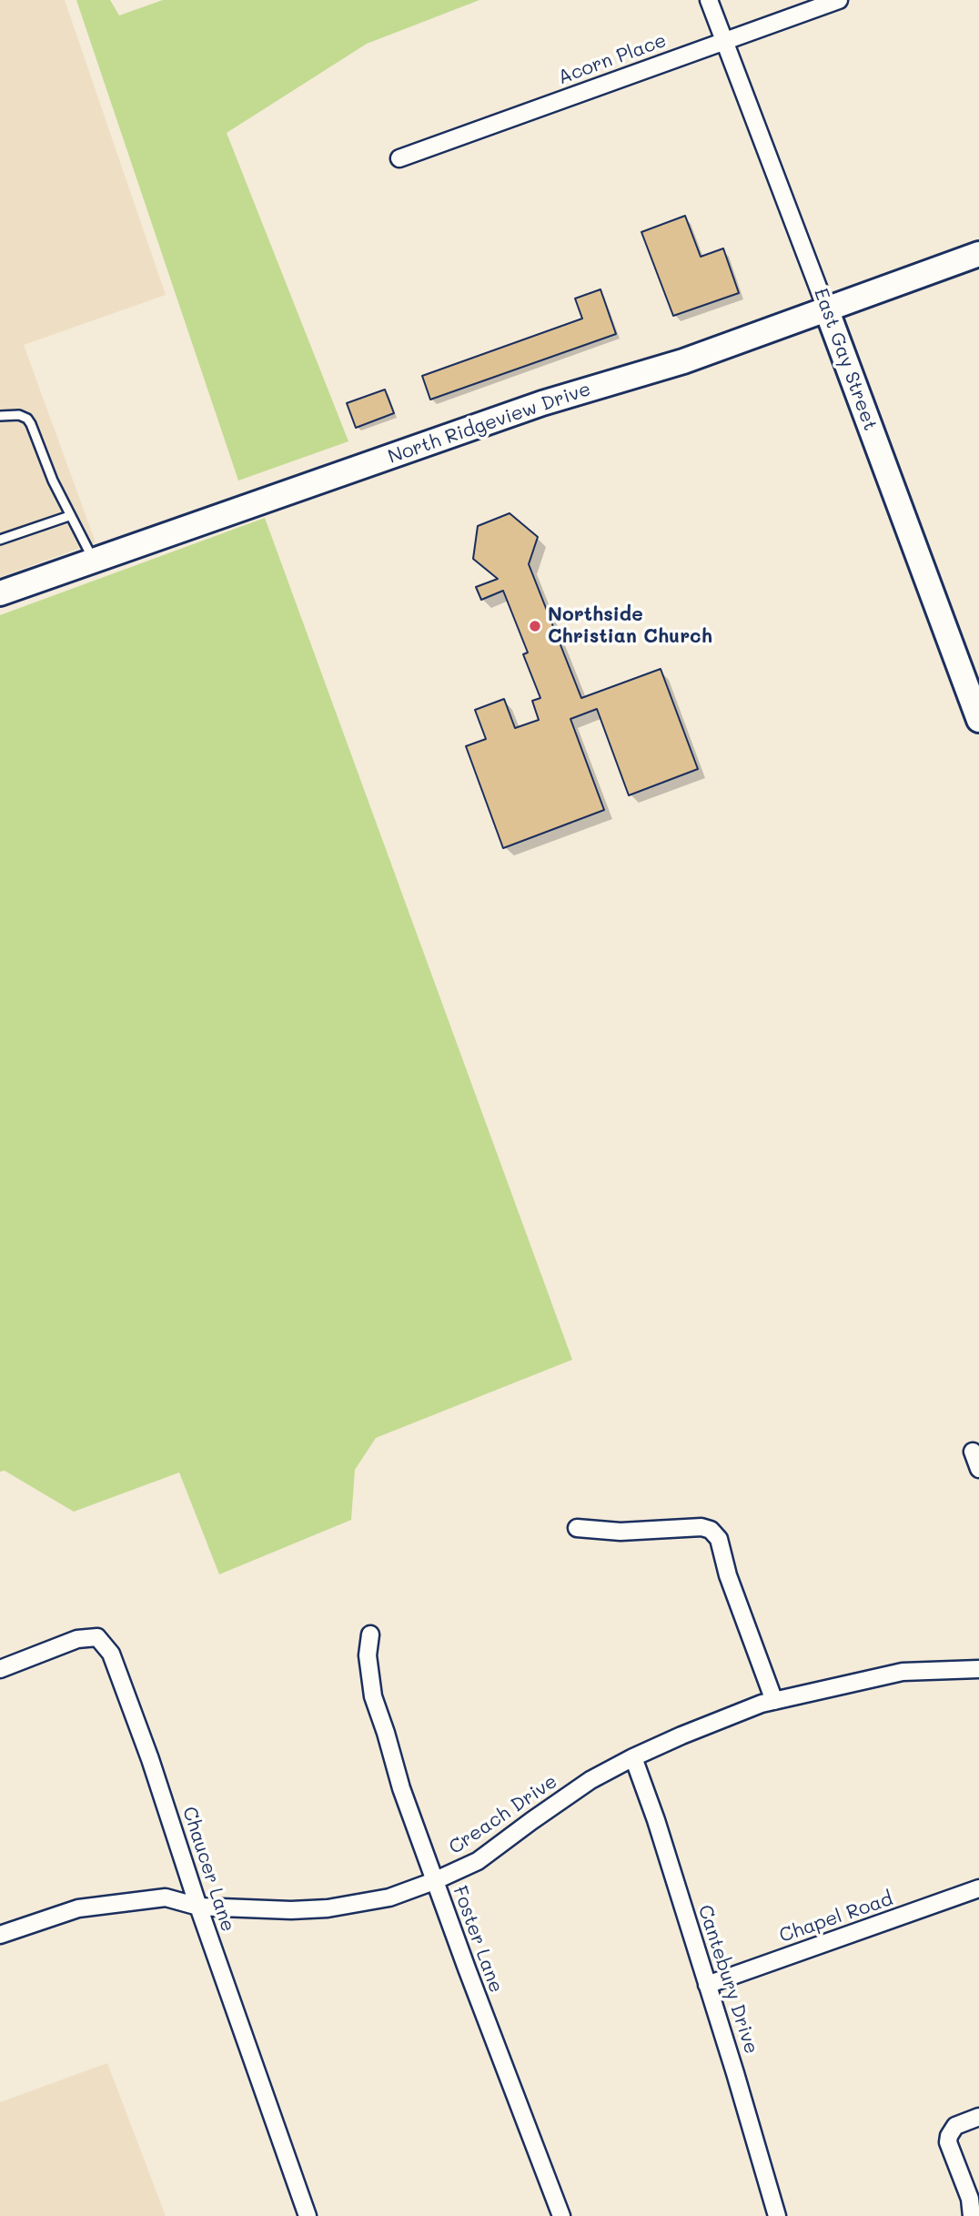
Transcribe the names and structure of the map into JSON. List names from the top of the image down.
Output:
{
  "streets": {
    "main road": ["East Gay Street", "North Ridgeview Drive"],
    "street": [
      "Acorn Place",
      "Creach Drive",
      "Chaucer Lane",
      "Chapel Road",
      "Foster Lane",
      "Cantebury Drive"
    ]
  },
  "crossings": [
    ["Acorn Place", "East Gay Street"],
    ["East Gay Street", "North Ridgeview Drive"],
    ["Creach Drive", "Chaucer Lane"],
    ["Creach Drive", "Foster Lane"],
    ["Creach Drive", "Cantebury Drive"],
    ["Chapel Road", "Cantebury Drive"]
  ],
  "places": ["Northside Christian Church"]
}
